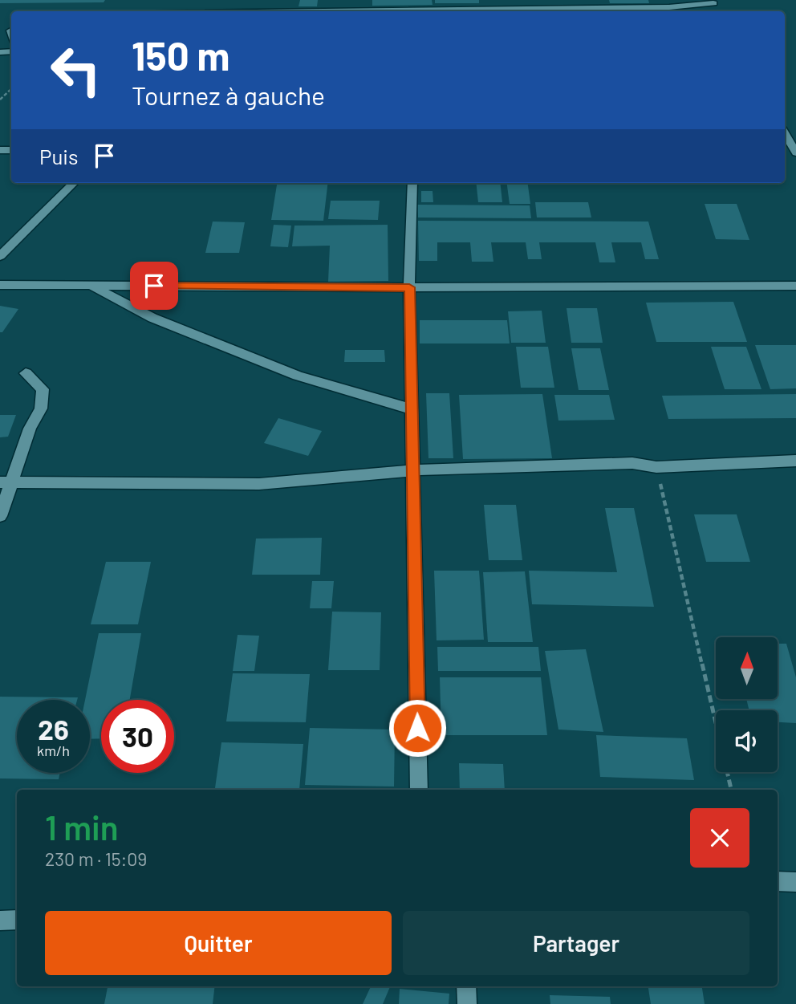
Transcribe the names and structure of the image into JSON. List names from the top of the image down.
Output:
{
  "north": "top",
  "page": {
    "turn": ["150 m", "Tournez à gauche"],
    "then": "Puis",
    "speed": "26 km/h",
    "limit": "30",
    "heading": ["1 min", "230 m · 15:09"],
    "buttons": ["Quitter", "Partager"]
  }
}
